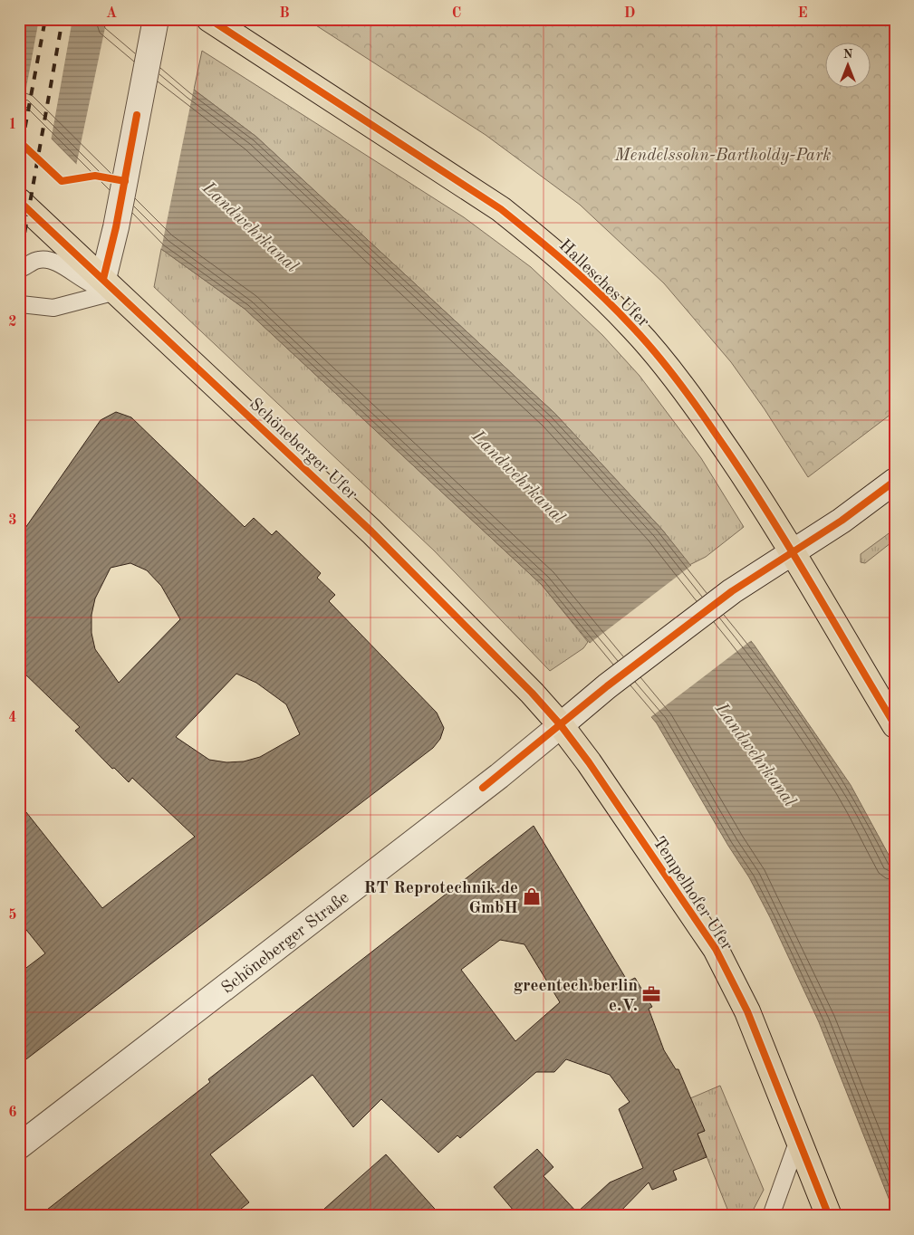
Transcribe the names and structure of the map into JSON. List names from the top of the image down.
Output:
{
  "streets": {
    "main road": ["Hallesches Ufer", "Schöneberger Ufer", "Tempelhofer Ufer"],
    "street": ["Schöneberger Straße"]
  },
  "crossings": [
    ["Hallesches Ufer", "Schöneberger Straße"],
    ["Schöneberger Ufer", "Tempelhofer Ufer"],
    ["Schöneberger Ufer", "Schöneberger Straße"],
    ["Tempelhofer Ufer", "Schöneberger Straße"]
  ],
  "water": ["Landwehrkanal"],
  "parks": ["Mendelssohn-Bartholdy-Park"],
  "places": {
    "shop": ["RT Reprotechnik.de GmbH"],
    "office": ["greentech.berlin e.V."]
  },
  "north": "top",
  "grid": {
    "columns": [
      "A",
      "B",
      "C",
      "D",
      "E"
    ],
    "rows": [
      "1",
      "2",
      "3",
      "4",
      "5",
      "6"
    ]
  }
}
